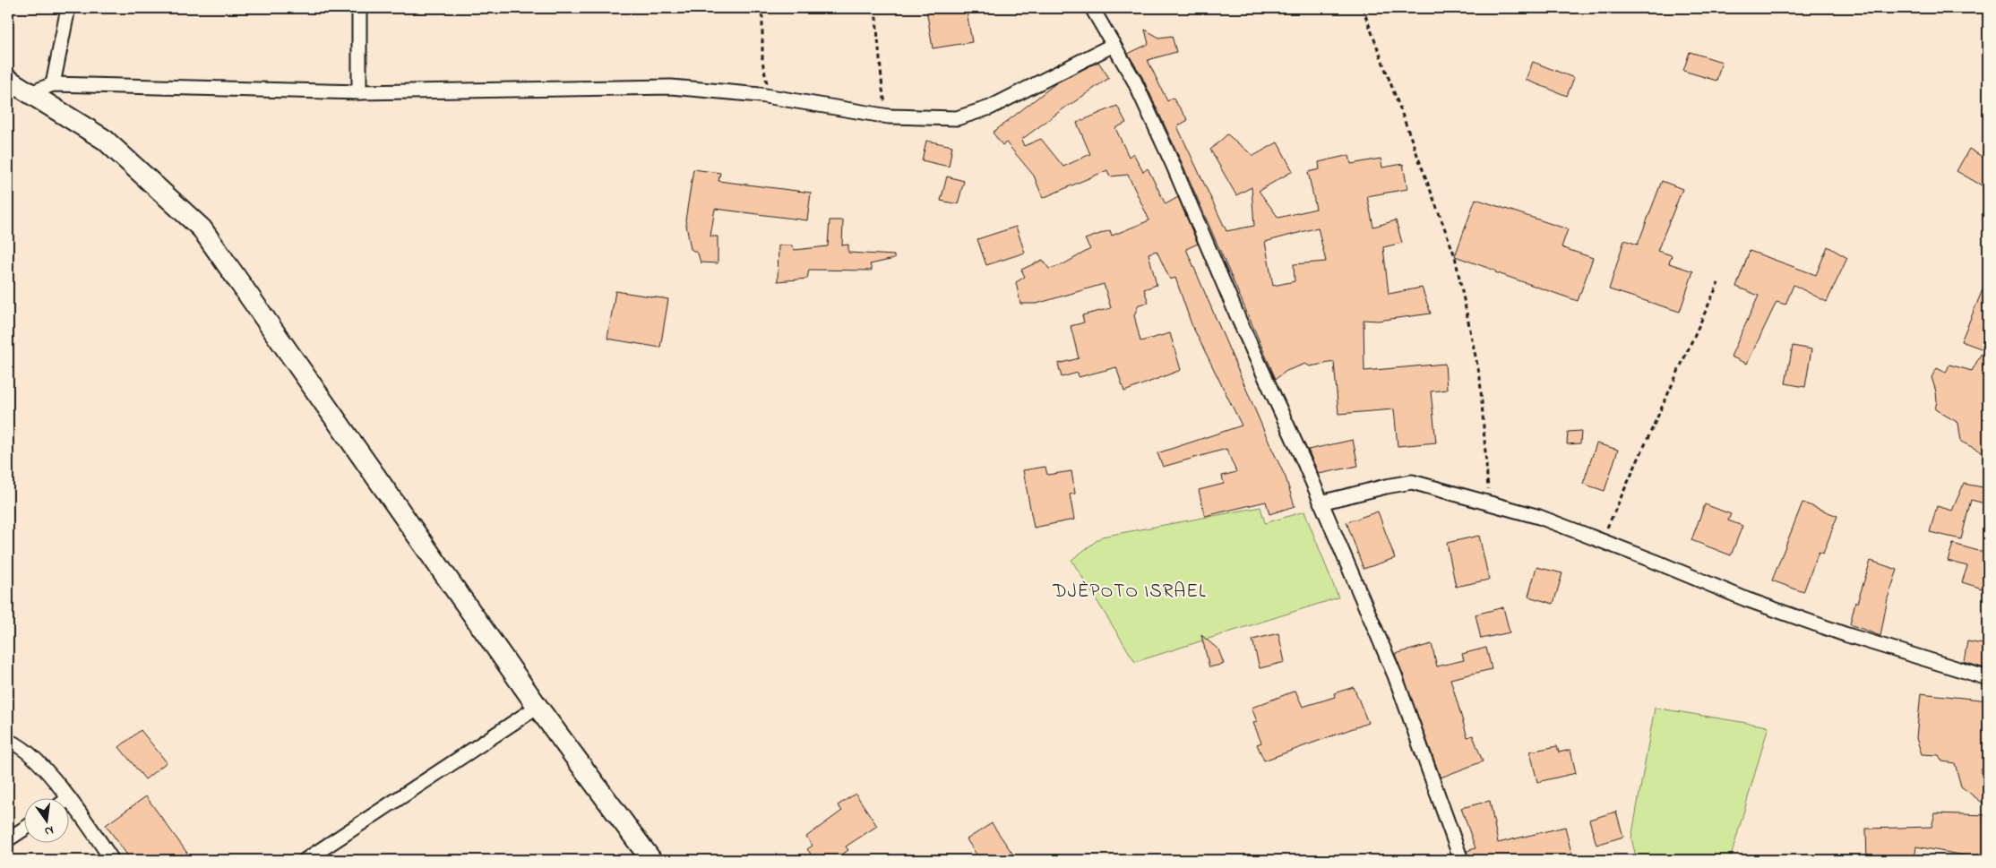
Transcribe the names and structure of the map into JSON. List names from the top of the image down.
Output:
{
  "districts": ["DJÈPOTO ISRAEL"],
  "north": "bottom"
}
